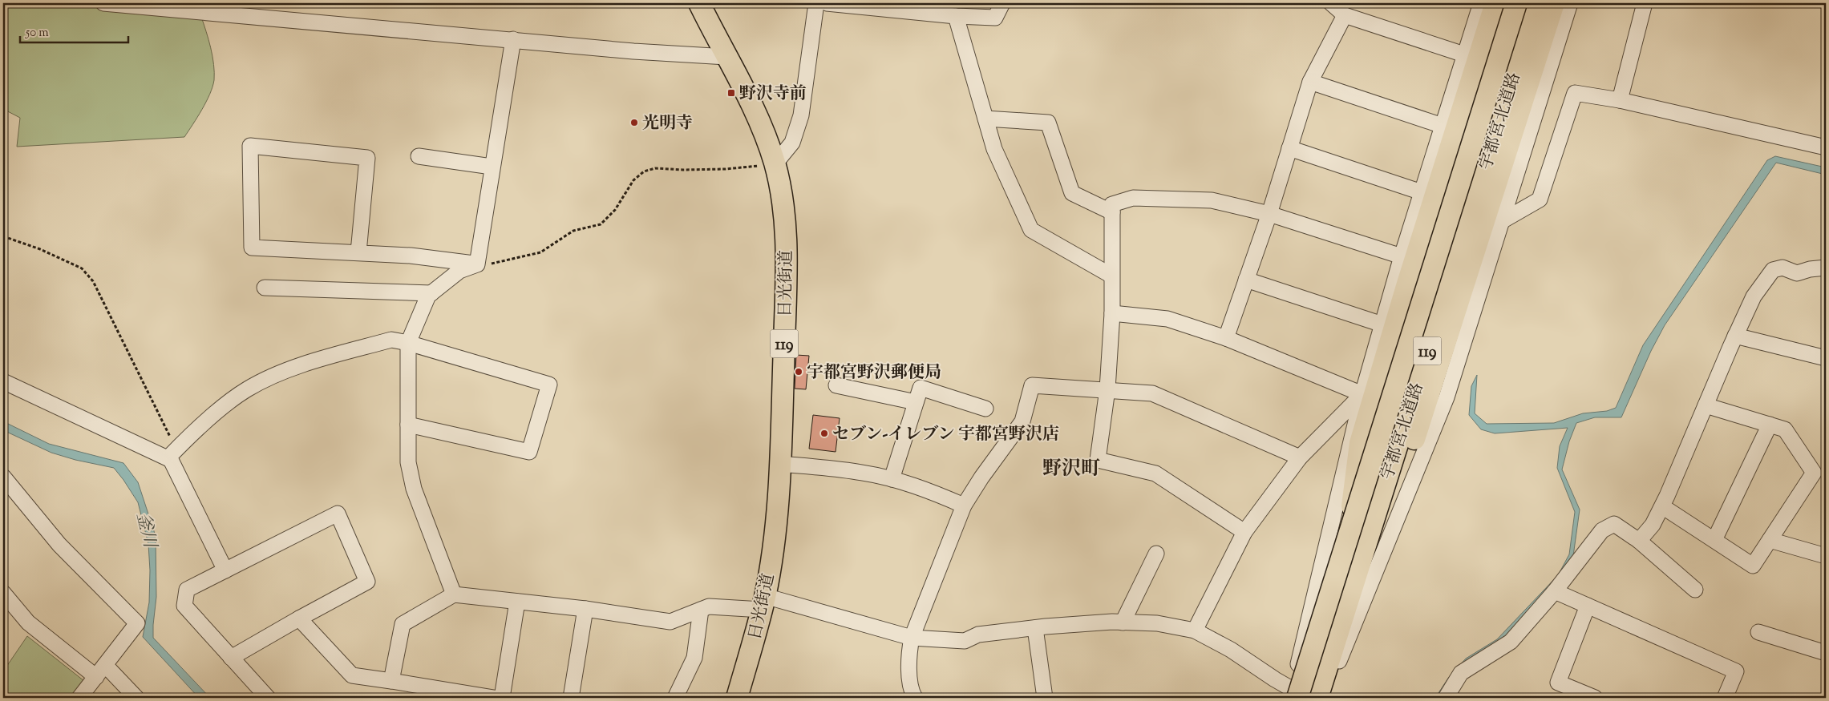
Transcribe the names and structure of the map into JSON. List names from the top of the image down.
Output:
{
  "streets": {
    "highway": ["宇都宮北道路", "日光街道", "119"]
  },
  "districts": ["野沢町"],
  "water": ["釜川"],
  "places": {
    "transit": ["野沢寺前"],
    "other": ["光明寺", "宇都宮野沢郵便局", "セブン-イレブン 宇都宮野沢店"]
  },
  "scale_bar": "50 m"
}
